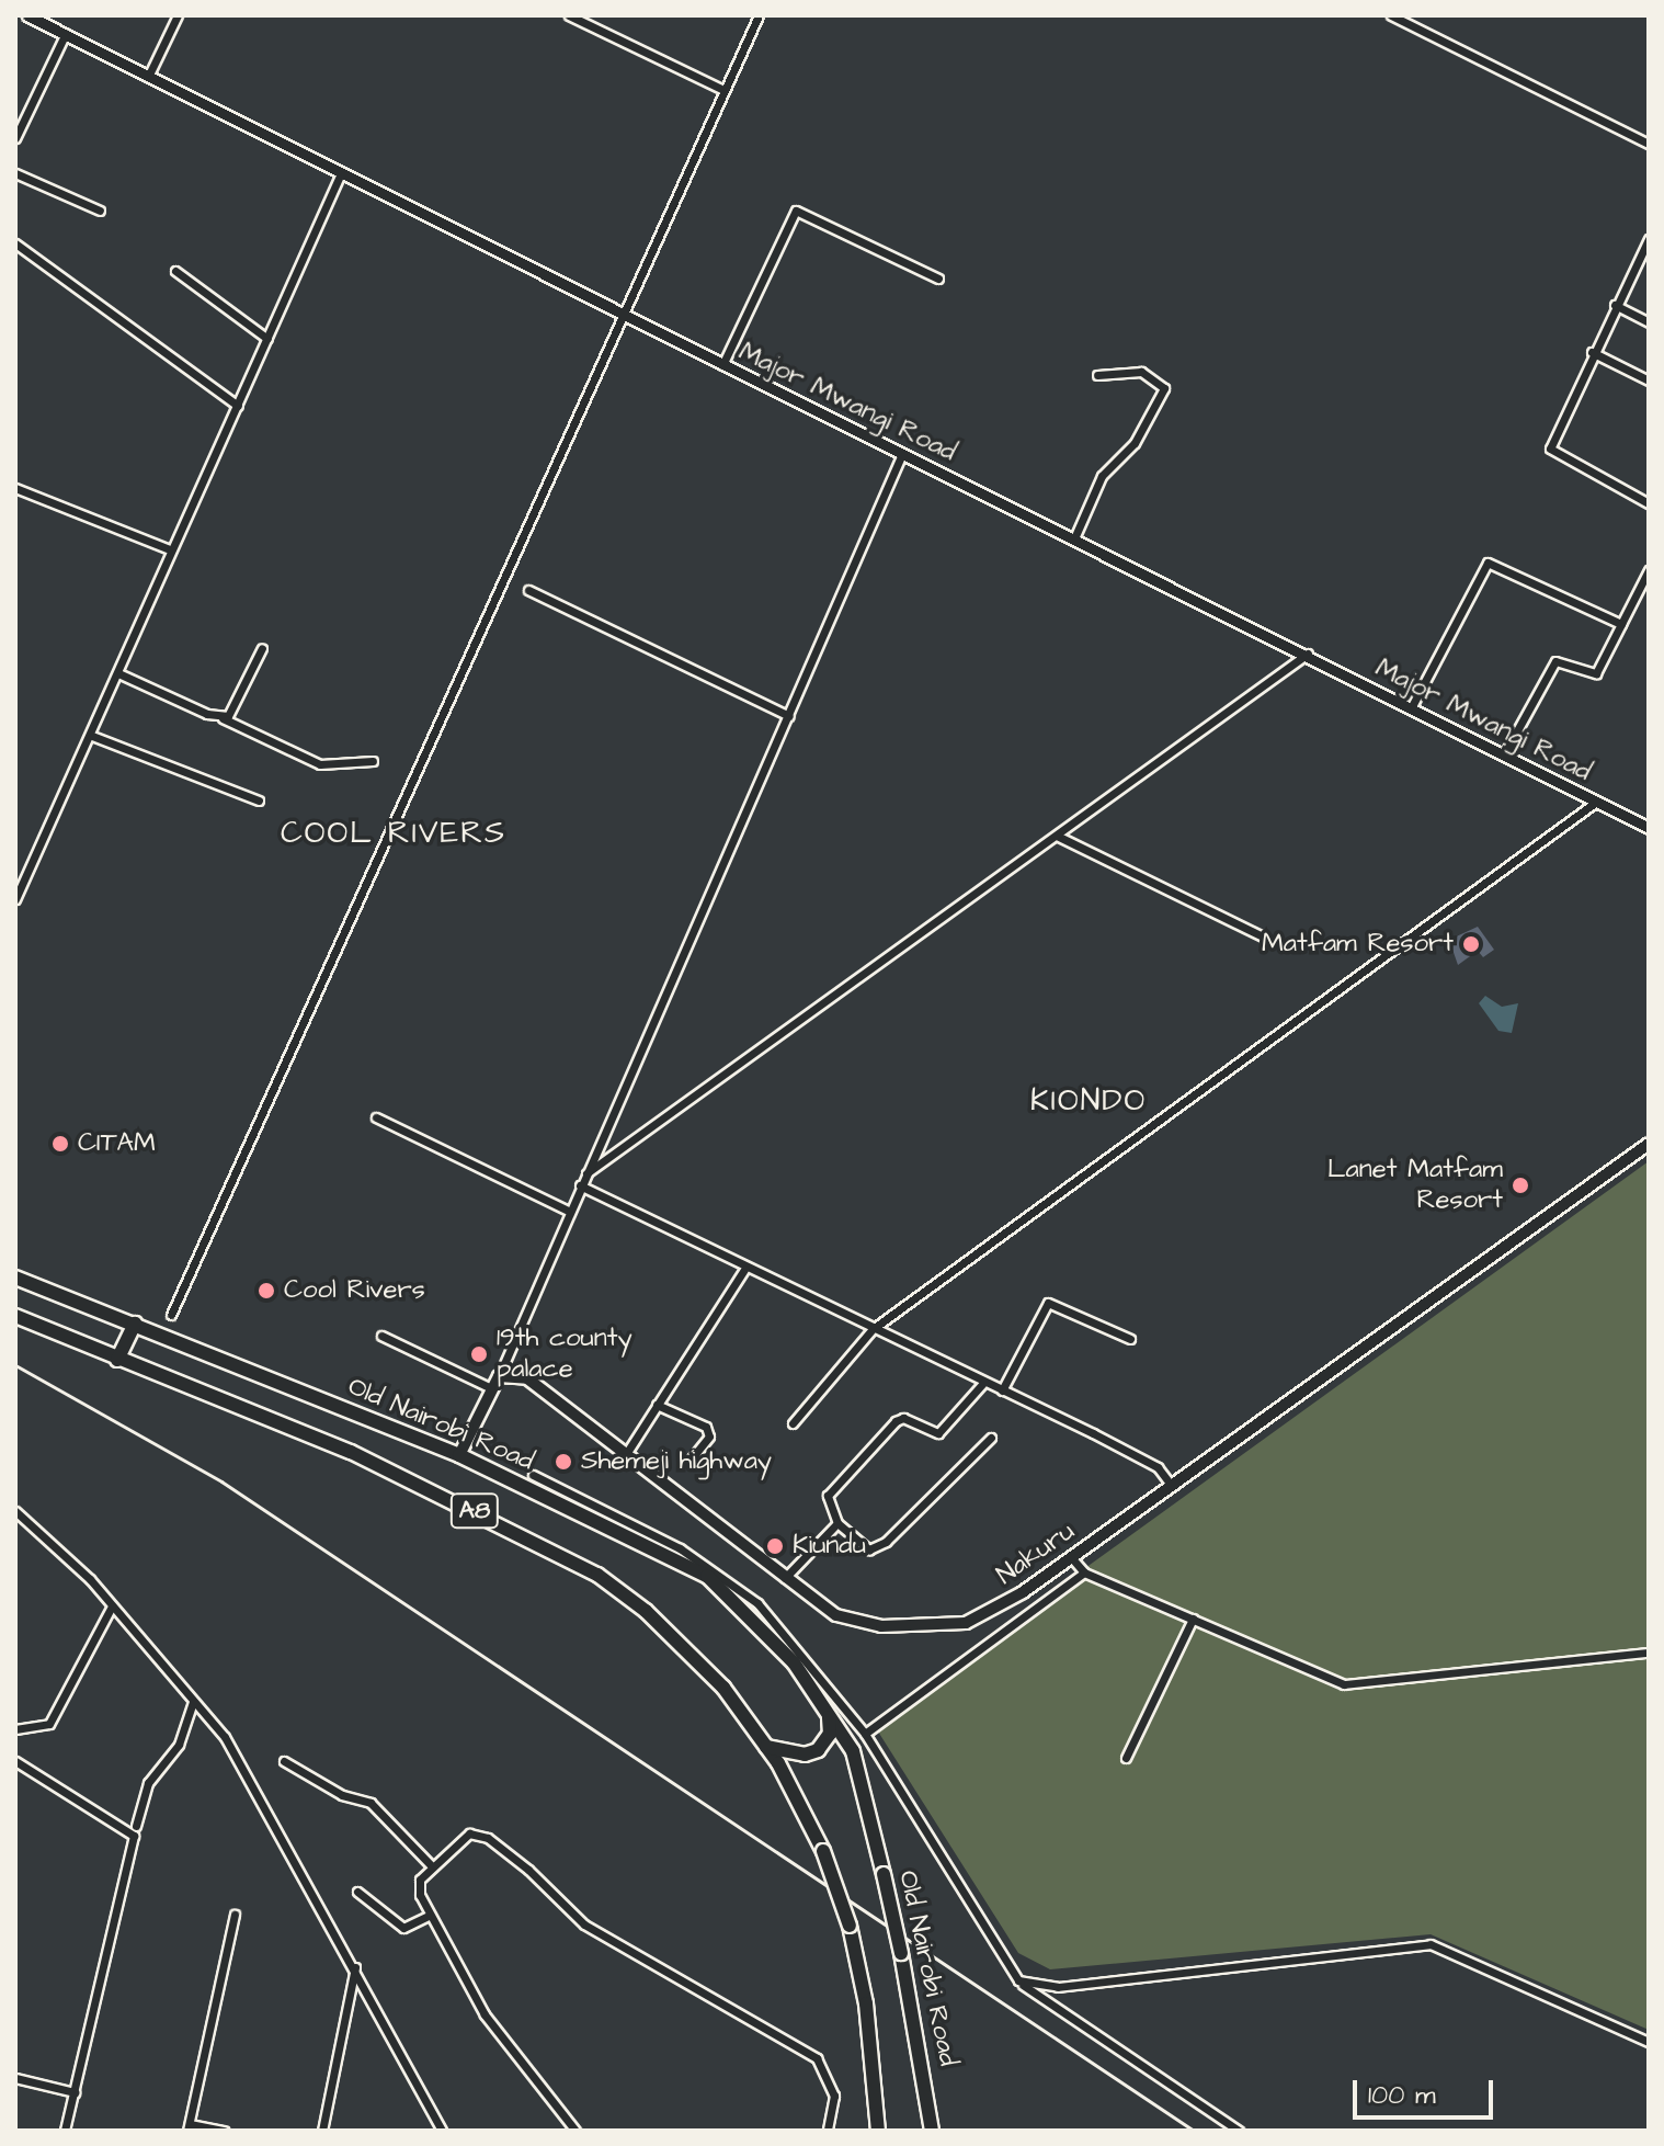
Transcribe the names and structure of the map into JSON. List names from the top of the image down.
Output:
{
  "streets": {
    "highway": ["Old Nairobi Road", "A8"],
    "main road": ["Nakuru"],
    "street": ["Major Mwangi Road"]
  },
  "districts": ["COOL RIVERS", "KIONDO"],
  "places": [
    "Matfam Resort",
    "CITAM",
    "Lanet Matfam Resort",
    "Cool Rivers",
    "19th county palace",
    "Shemeji highway",
    "Kiundu"
  ],
  "scale_bar": "100 m"
}
